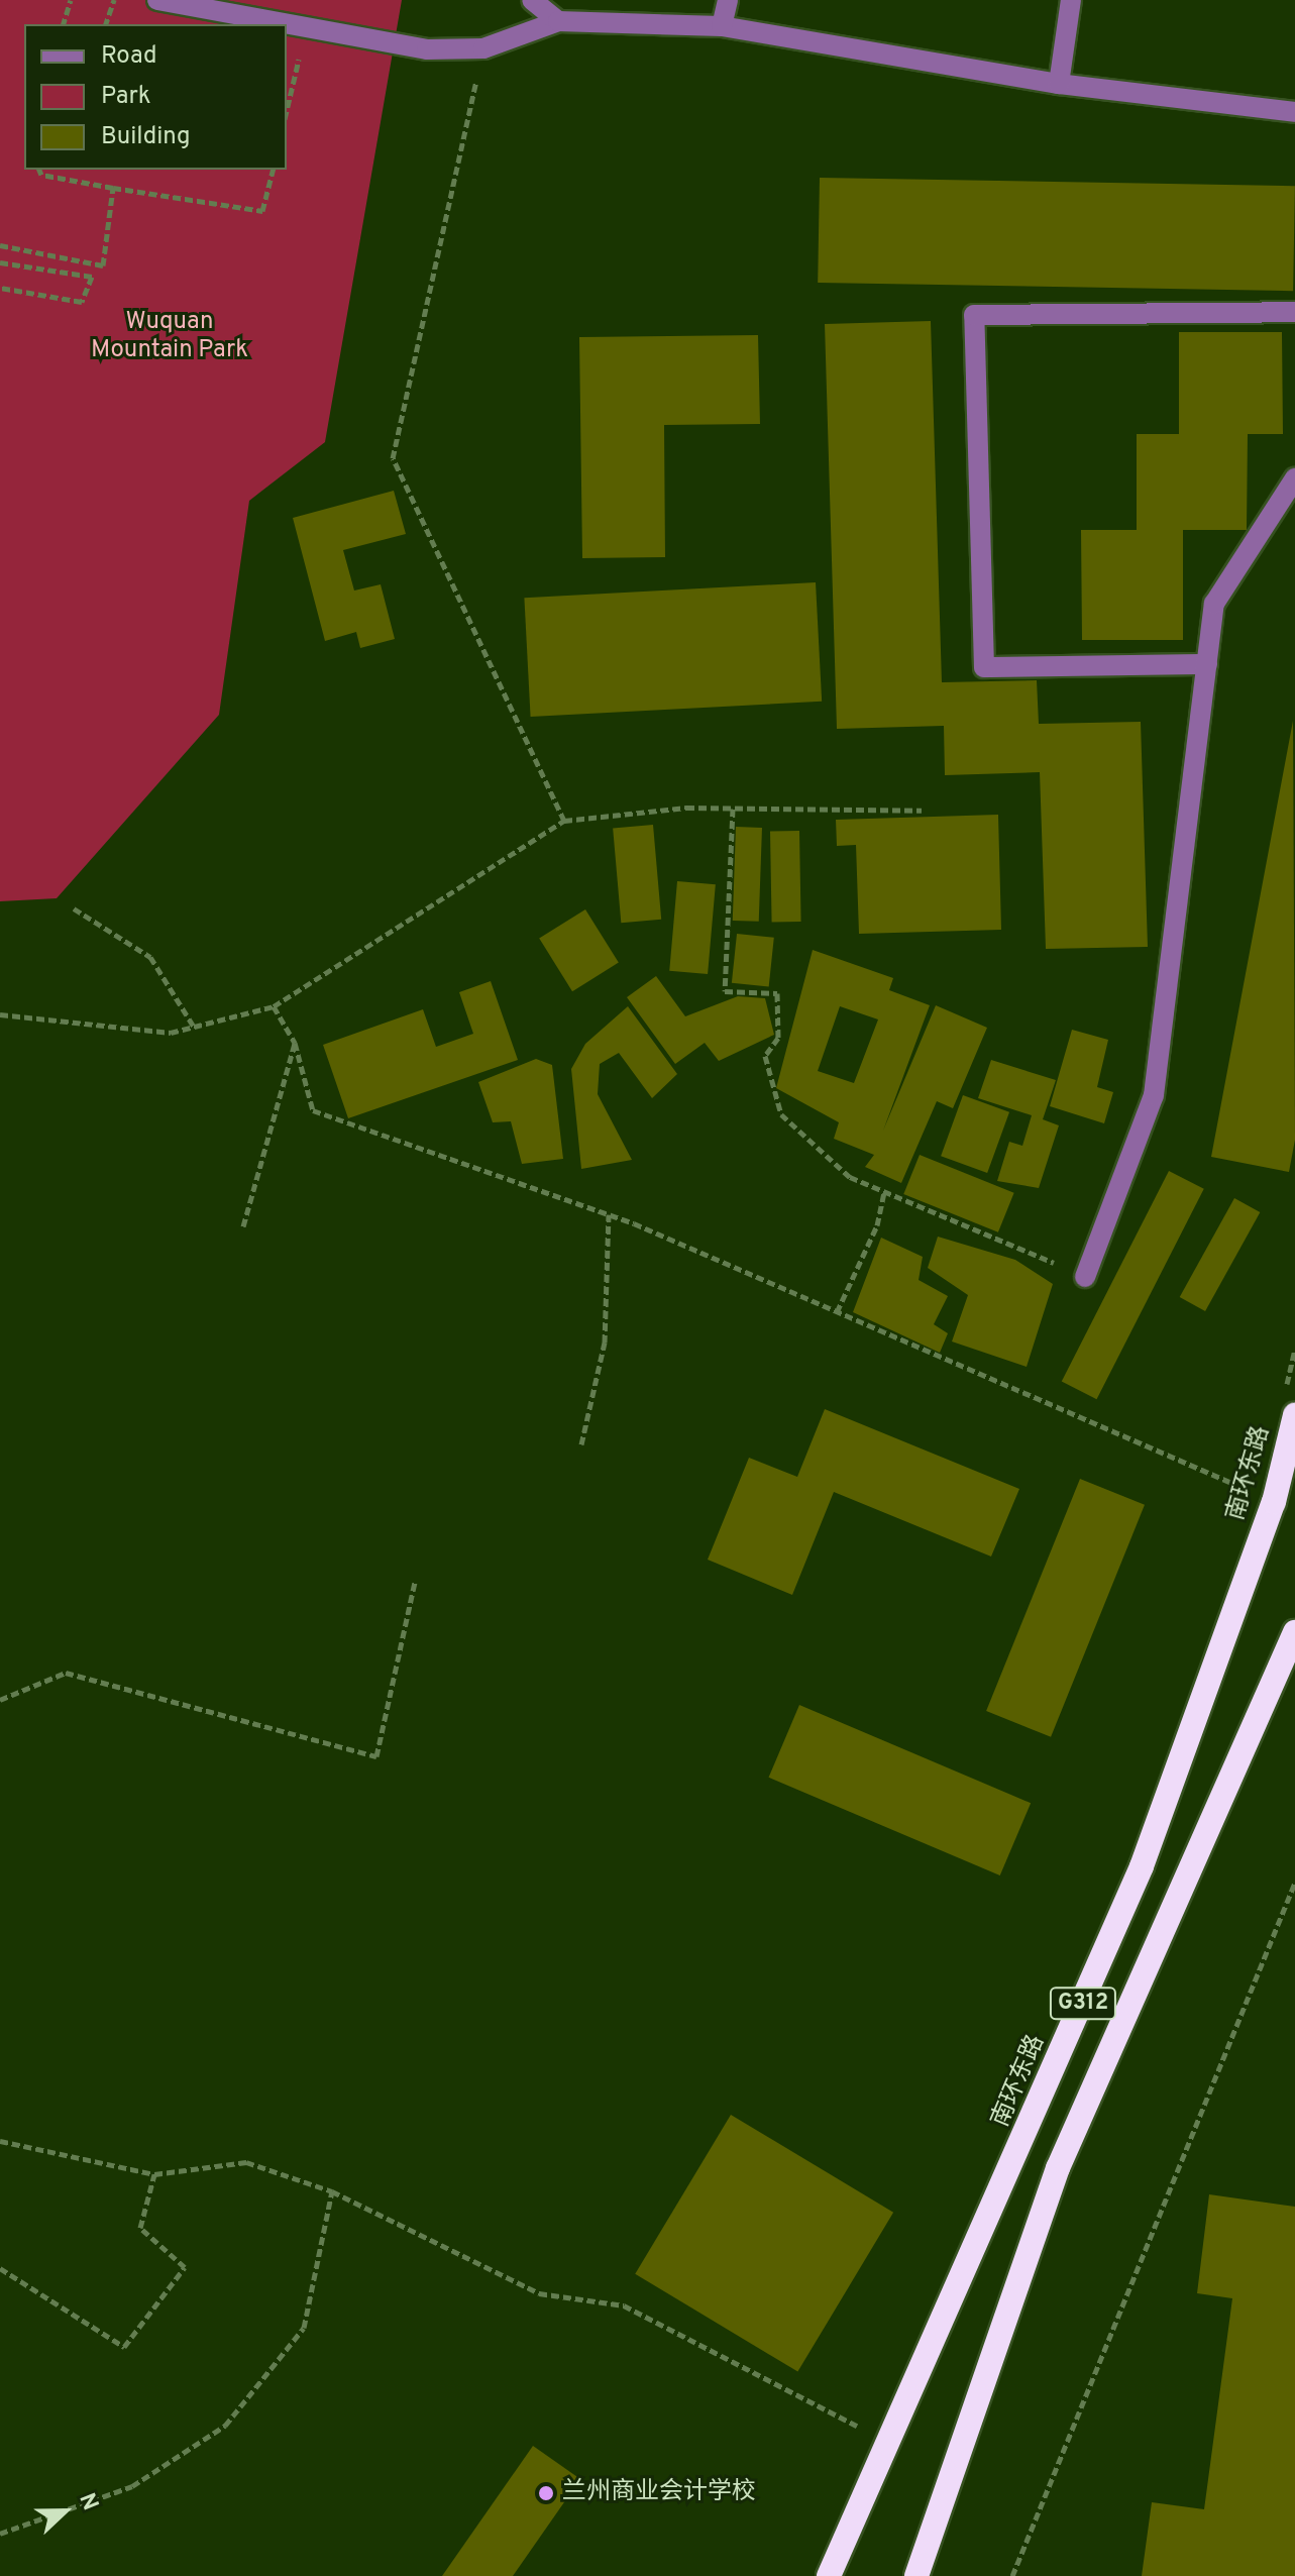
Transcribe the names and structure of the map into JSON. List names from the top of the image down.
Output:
{
  "streets": {
    "highway": ["南环东路", "G312"]
  },
  "parks": ["Wuquan Mountain Park"],
  "places": ["兰州商业会计学校"],
  "legend": ["Road", "Park", "Building"],
  "north": "right"
}
